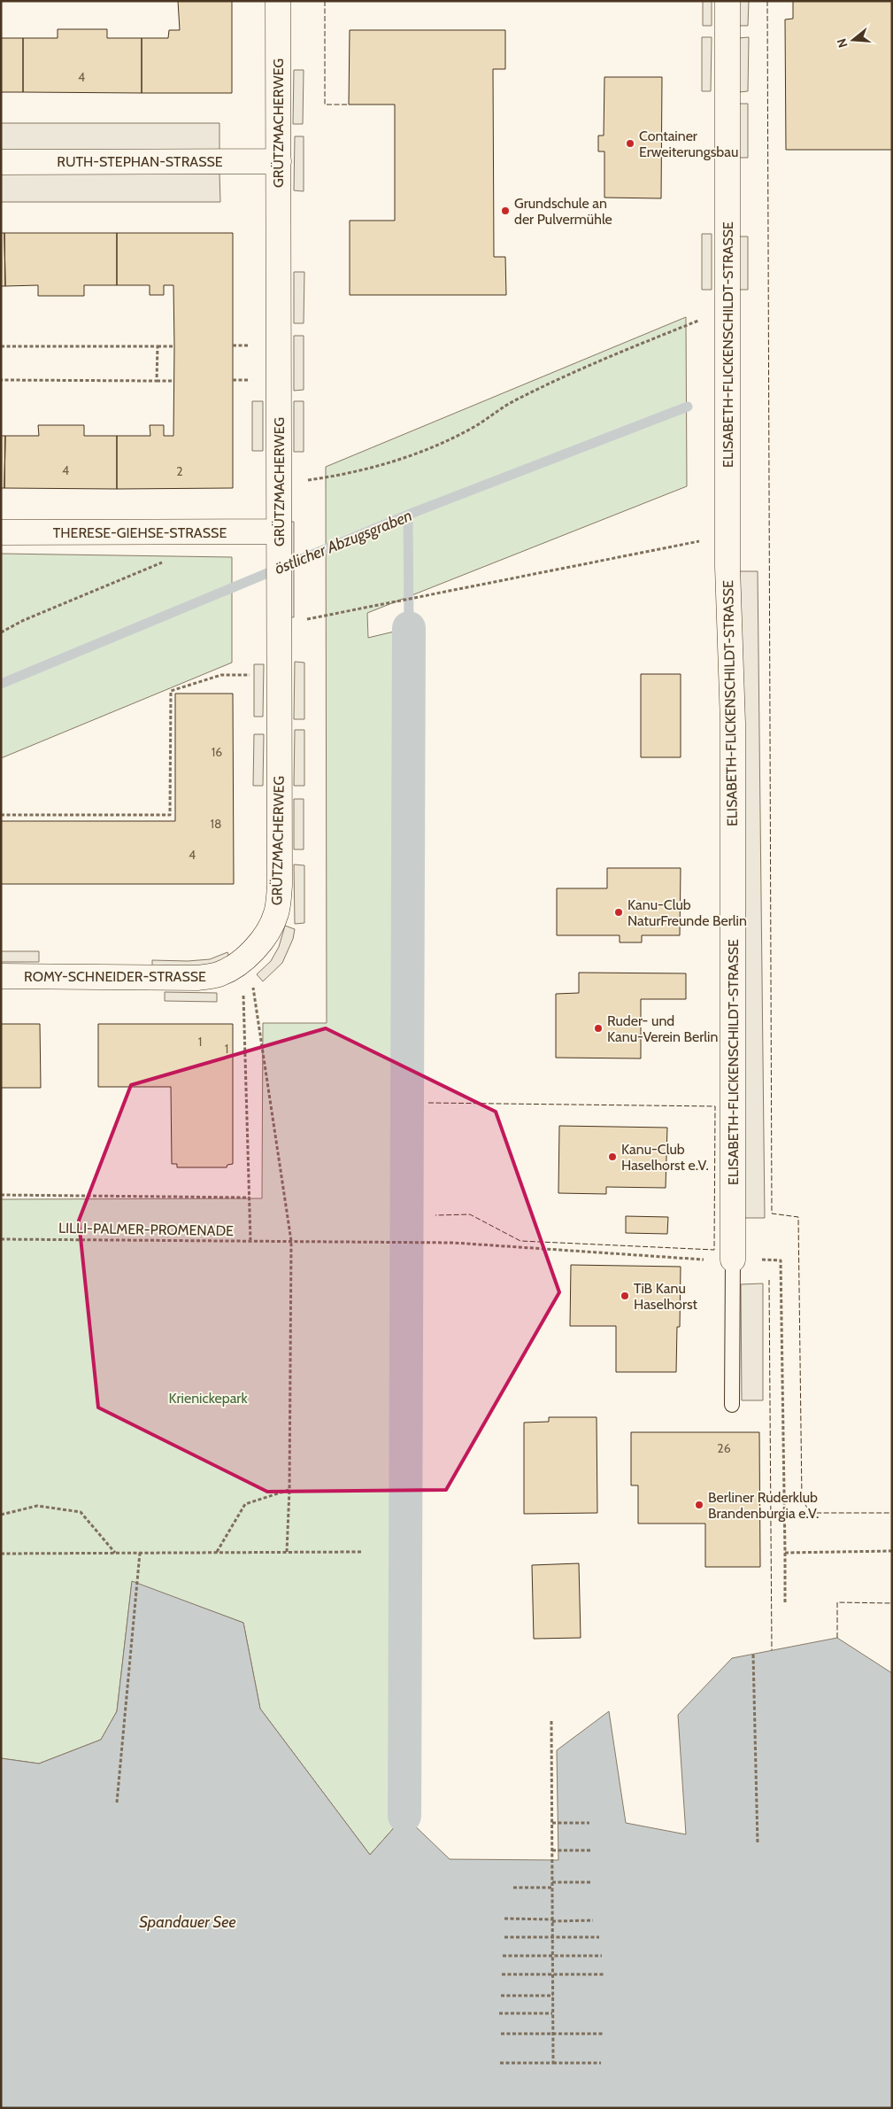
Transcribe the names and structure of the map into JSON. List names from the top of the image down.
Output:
{
  "streets": {
    "street": [
      "GRÜTZMACHERWEG",
      "RUTH-STEPHAN-STRASSE",
      "ELISABETH-FLICKENSCHILDT-STRASSE",
      "THERESE-GIEHSE-STRASSE",
      "ROMY-SCHNEIDER-STRASSE"
    ],
    "path": ["LILLI-PALMER-PROMENADE"]
  },
  "crossings": [
    ["GRÜTZMACHERWEG", "RUTH-STEPHAN-STRASSE"],
    ["GRÜTZMACHERWEG", "THERESE-GIEHSE-STRASSE"],
    ["GRÜTZMACHERWEG", "ROMY-SCHNEIDER-STRASSE"],
    ["ELISABETH-FLICKENSCHILDT-STRASSE", "LILLI-PALMER-PROMENADE"]
  ],
  "water": ["östlicher Abzugsgraben", "Spandauer See"],
  "parks": ["Krienickepark"],
  "places": [
    "Container Erweiterungsbau",
    "Grundschule an der Pulvermühle",
    "Kanu-Club NaturFreunde Berlin",
    "Ruder- und Kanu-Verein Berlin",
    "Kanu-Club Haselhorst e.V.",
    "TiB Kanu Haselhorst",
    "Berliner Ruderklub Brandenburgia e.V."
  ],
  "house_numbers": [
    "4",
    "4",
    "2",
    "16",
    "18",
    "4",
    "1",
    "1",
    "26"
  ],
  "north": "left"
}
